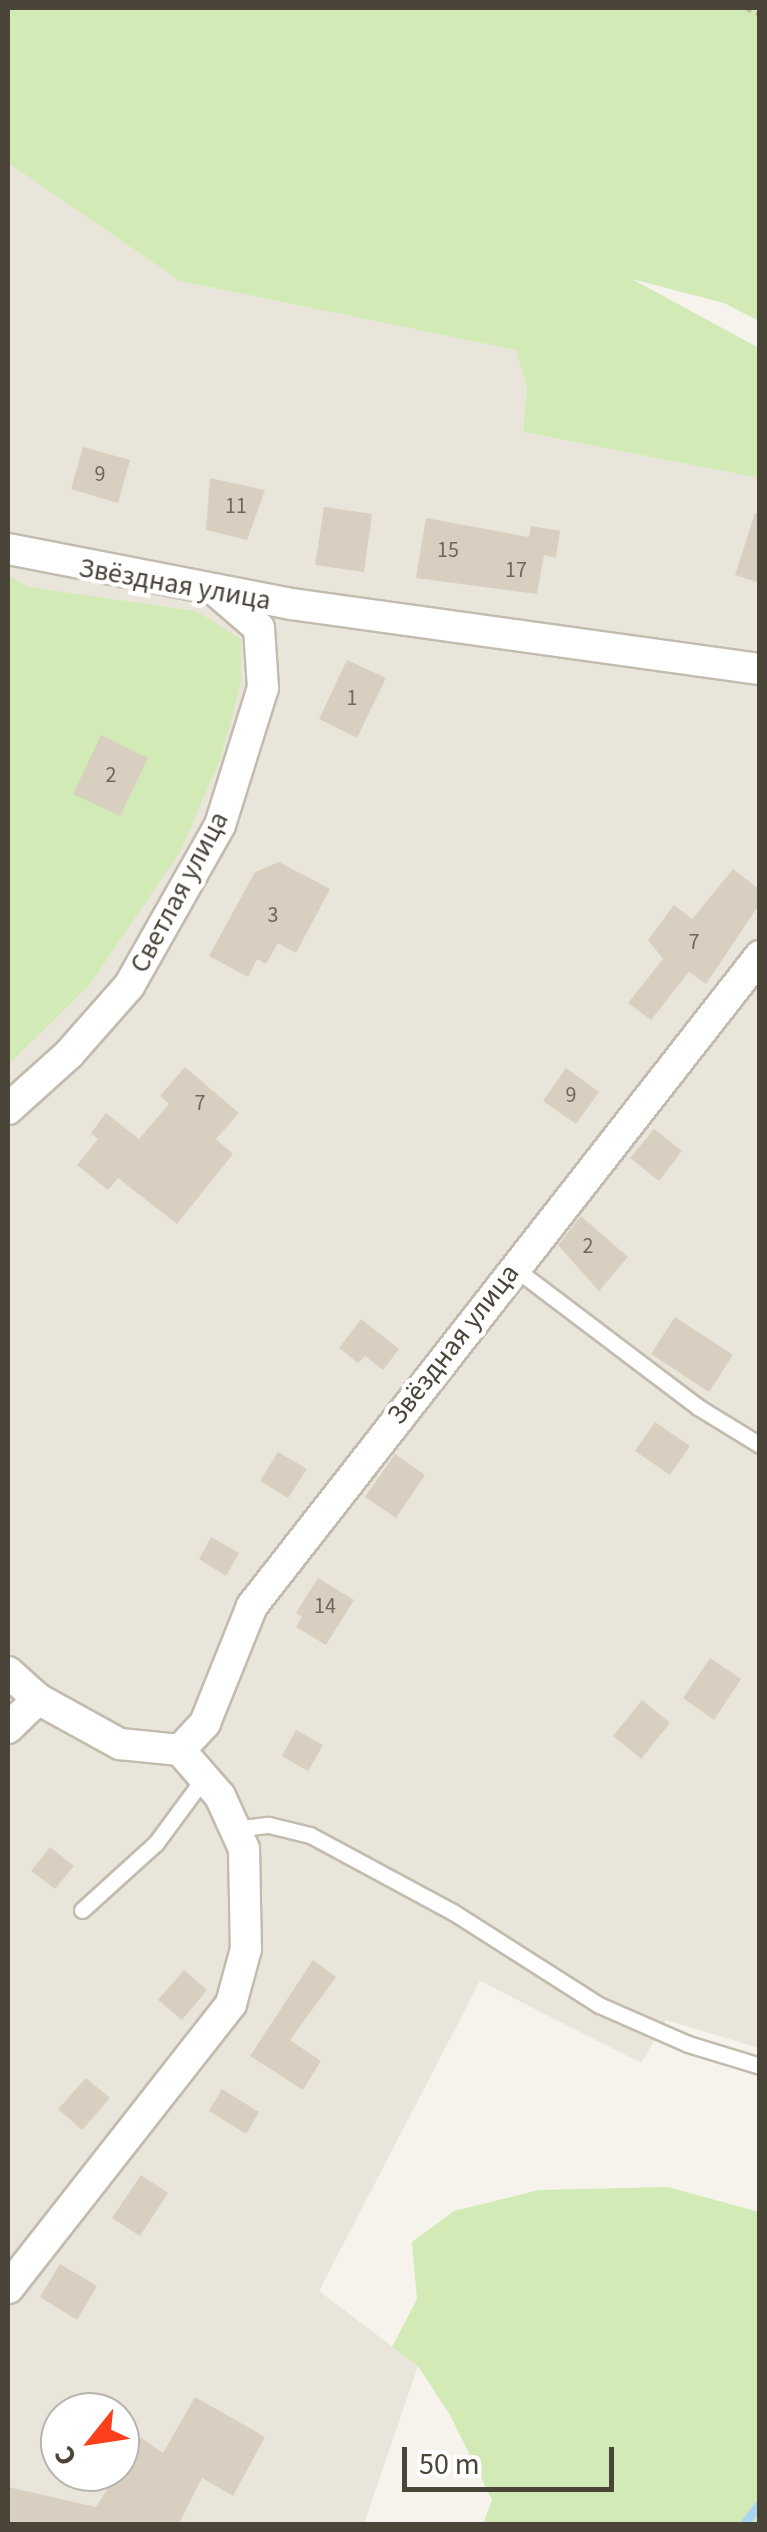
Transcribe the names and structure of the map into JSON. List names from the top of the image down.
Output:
{
  "streets": {
    "street": ["Звёздная улица", "Светлая улица"]
  },
  "crossings": [
    ["Звёздная улица", "Светлая улица"]
  ],
  "house_numbers": [
    "9",
    "11",
    "15",
    "17",
    "1",
    "2",
    "3",
    "7",
    "9",
    "7",
    "2",
    "14"
  ],
  "scale_bar": "50 m",
  "north": "bottom left"
}
